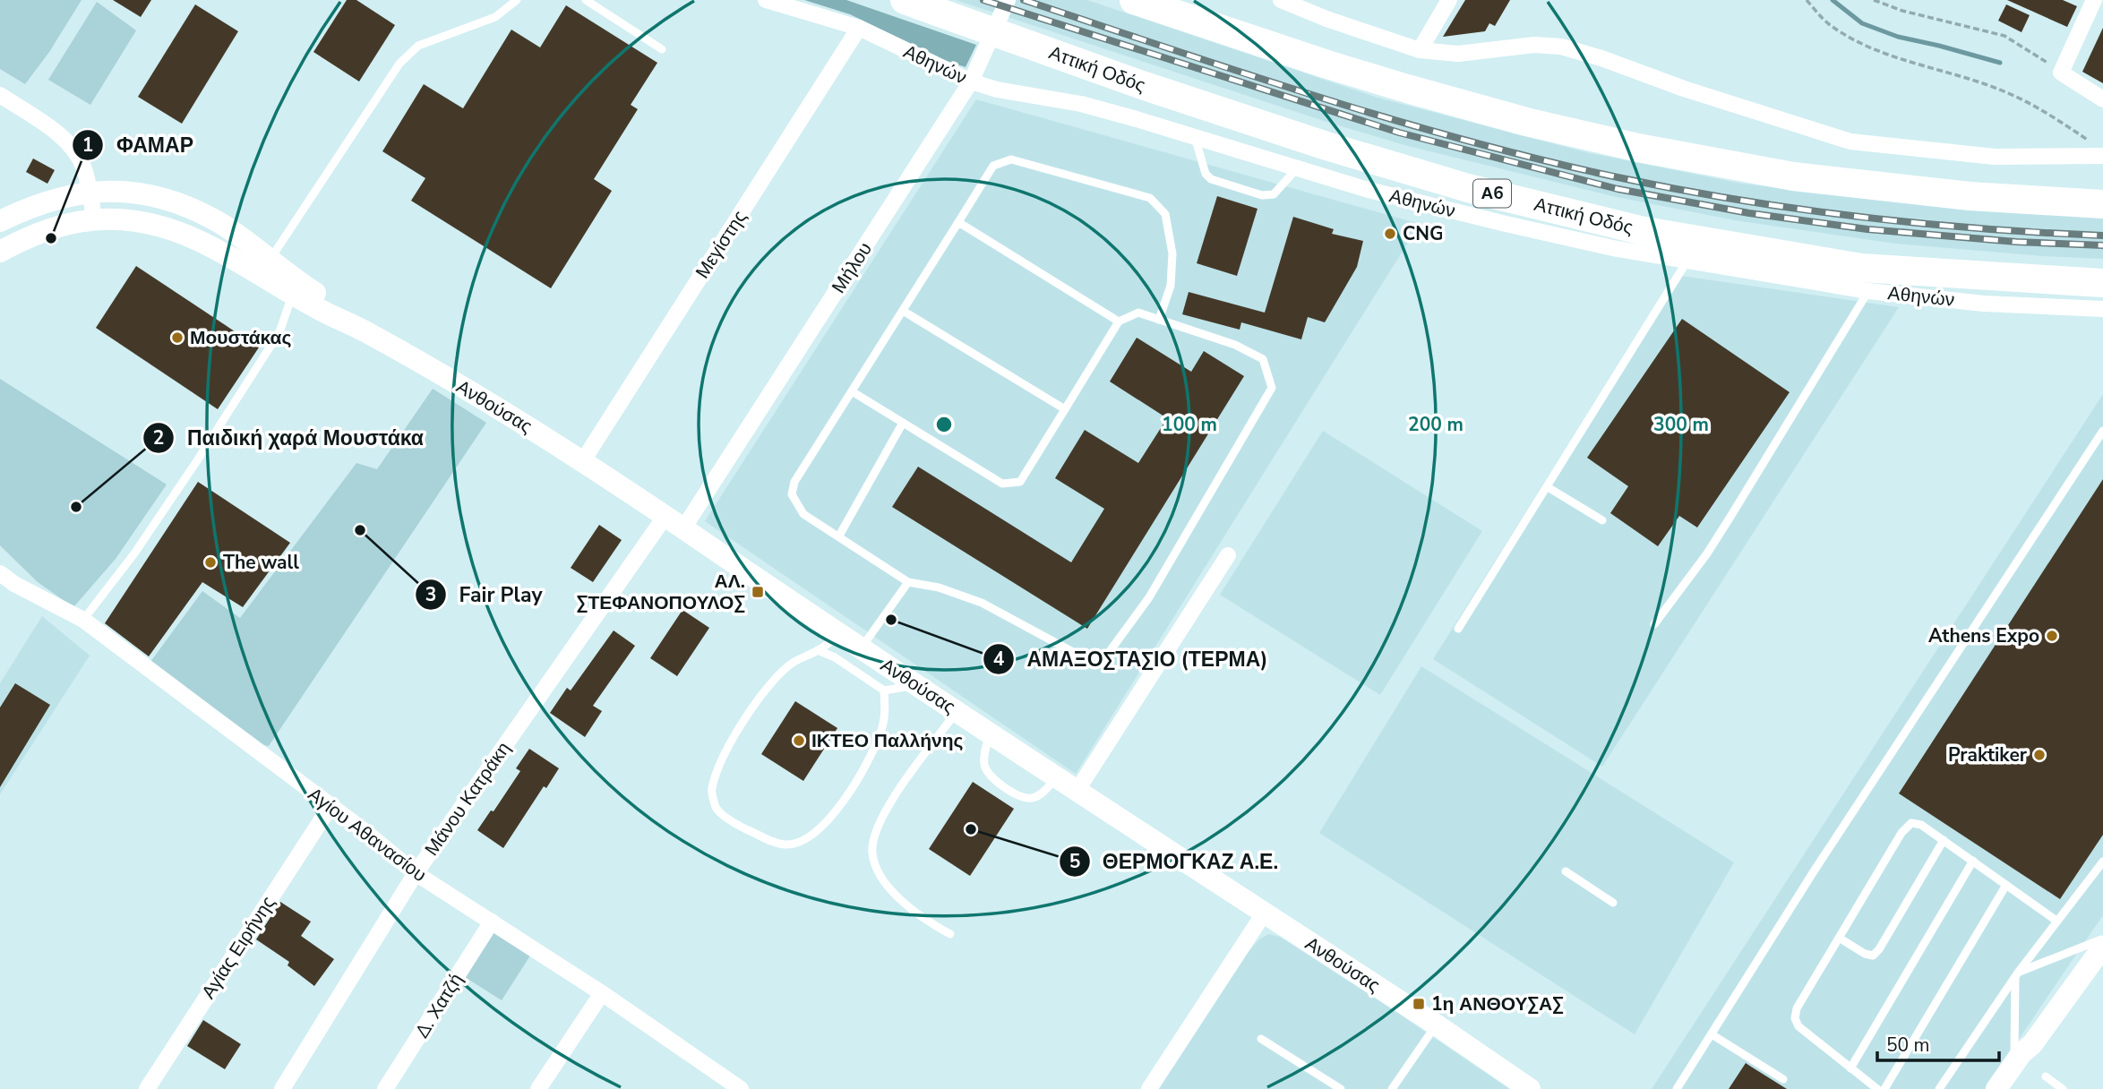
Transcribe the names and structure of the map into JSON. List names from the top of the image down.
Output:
{
  "streets": {
    "highway": ["Αττική Οδός", "Α6"],
    "street": [
      "Αθηνών",
      "Μεγίστης",
      "Μήλου",
      "Ανθούσας",
      "Μάνου Κατράκη",
      "Αγίου Αθανασίου",
      "Αγίας Ειρήνης",
      "Δ. Χατζή"
    ]
  },
  "crossings": [
    ["Αθηνών", "Μεγίστης"],
    ["Αθηνών", "Μήλου"],
    ["Μεγίστης", "Ανθούσας"],
    ["Μήλου", "Ανθούσας"],
    ["Ανθούσας", "Μάνου Κατράκη"],
    ["Μάνου Κατράκη", "Αγίου Αθανασίου"],
    ["Αγίου Αθανασίου", "Αγίας Ειρήνης"],
    ["Αγίου Αθανασίου", "Δ. Χατζή"]
  ],
  "places": {
    "other": [
      "CNG",
      "ΦΑΜΑΡ",
      "Μουστάκας",
      "Παιδική χαρά Μουστάκα",
      "Fair Play",
      "The wall",
      "ΑΜΑΞΟΣΤΑΣΙΟ (ΤΕΡΜΑ)",
      "Athens Expo",
      "ΙΚΤΕΟ Παλλήνης",
      "Praktiker",
      "ΘΕΡΜΟΓΚΑΖ Α.Ε."
    ],
    "transit": ["ΑΛ. ΣΤΕΦΑΝΟΠΟΥΛΟΣ", "1η ΑΝΘΟΥΣΑΣ"]
  },
  "scale_bar": "50 m",
  "rings": ["100 m", "200 m", "300 m"]
}
